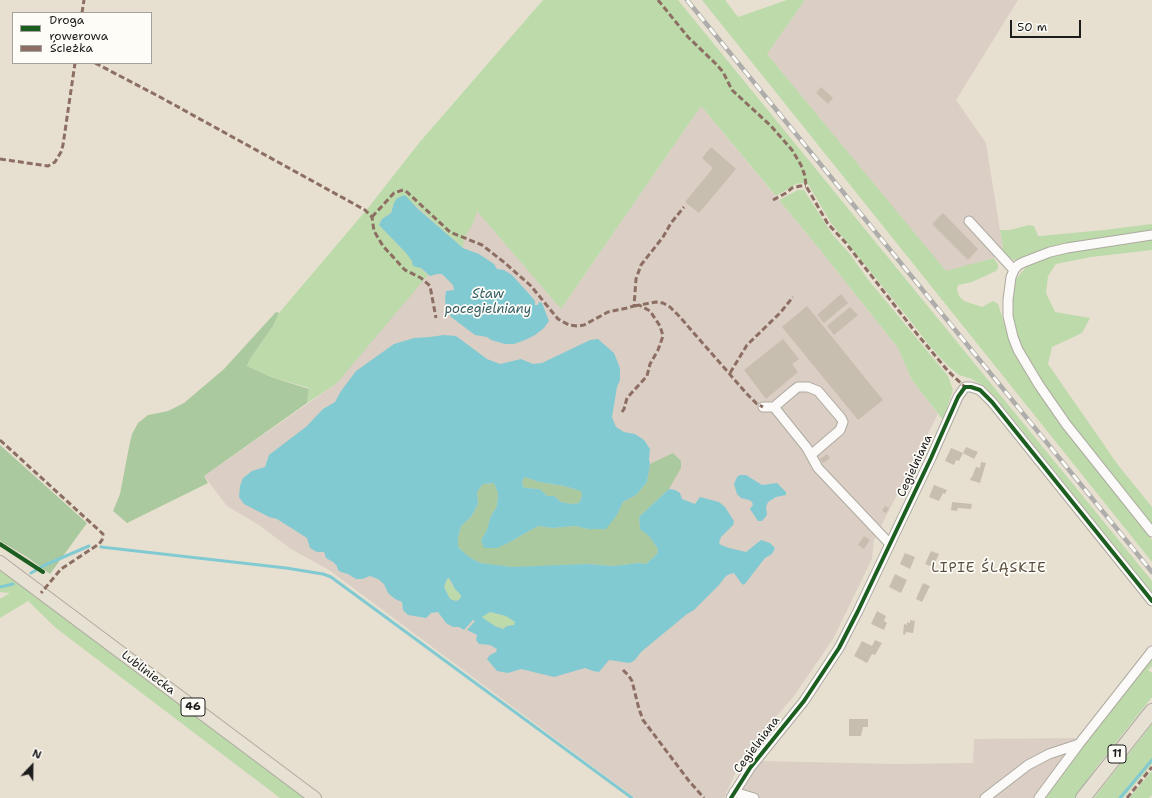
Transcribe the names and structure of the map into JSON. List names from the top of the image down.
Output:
{
  "streets": {
    "highway": ["11"],
    "main road": ["Lubliniecka", "46"],
    "street": ["Cegielniana"]
  },
  "districts": ["LIPIE ŚLĄSKIE"],
  "water": ["Staw pocegielniany"],
  "legend": ["Droga rowerowa", "Ścieżka"],
  "scale_bar": "50 m",
  "north": "top"
}
